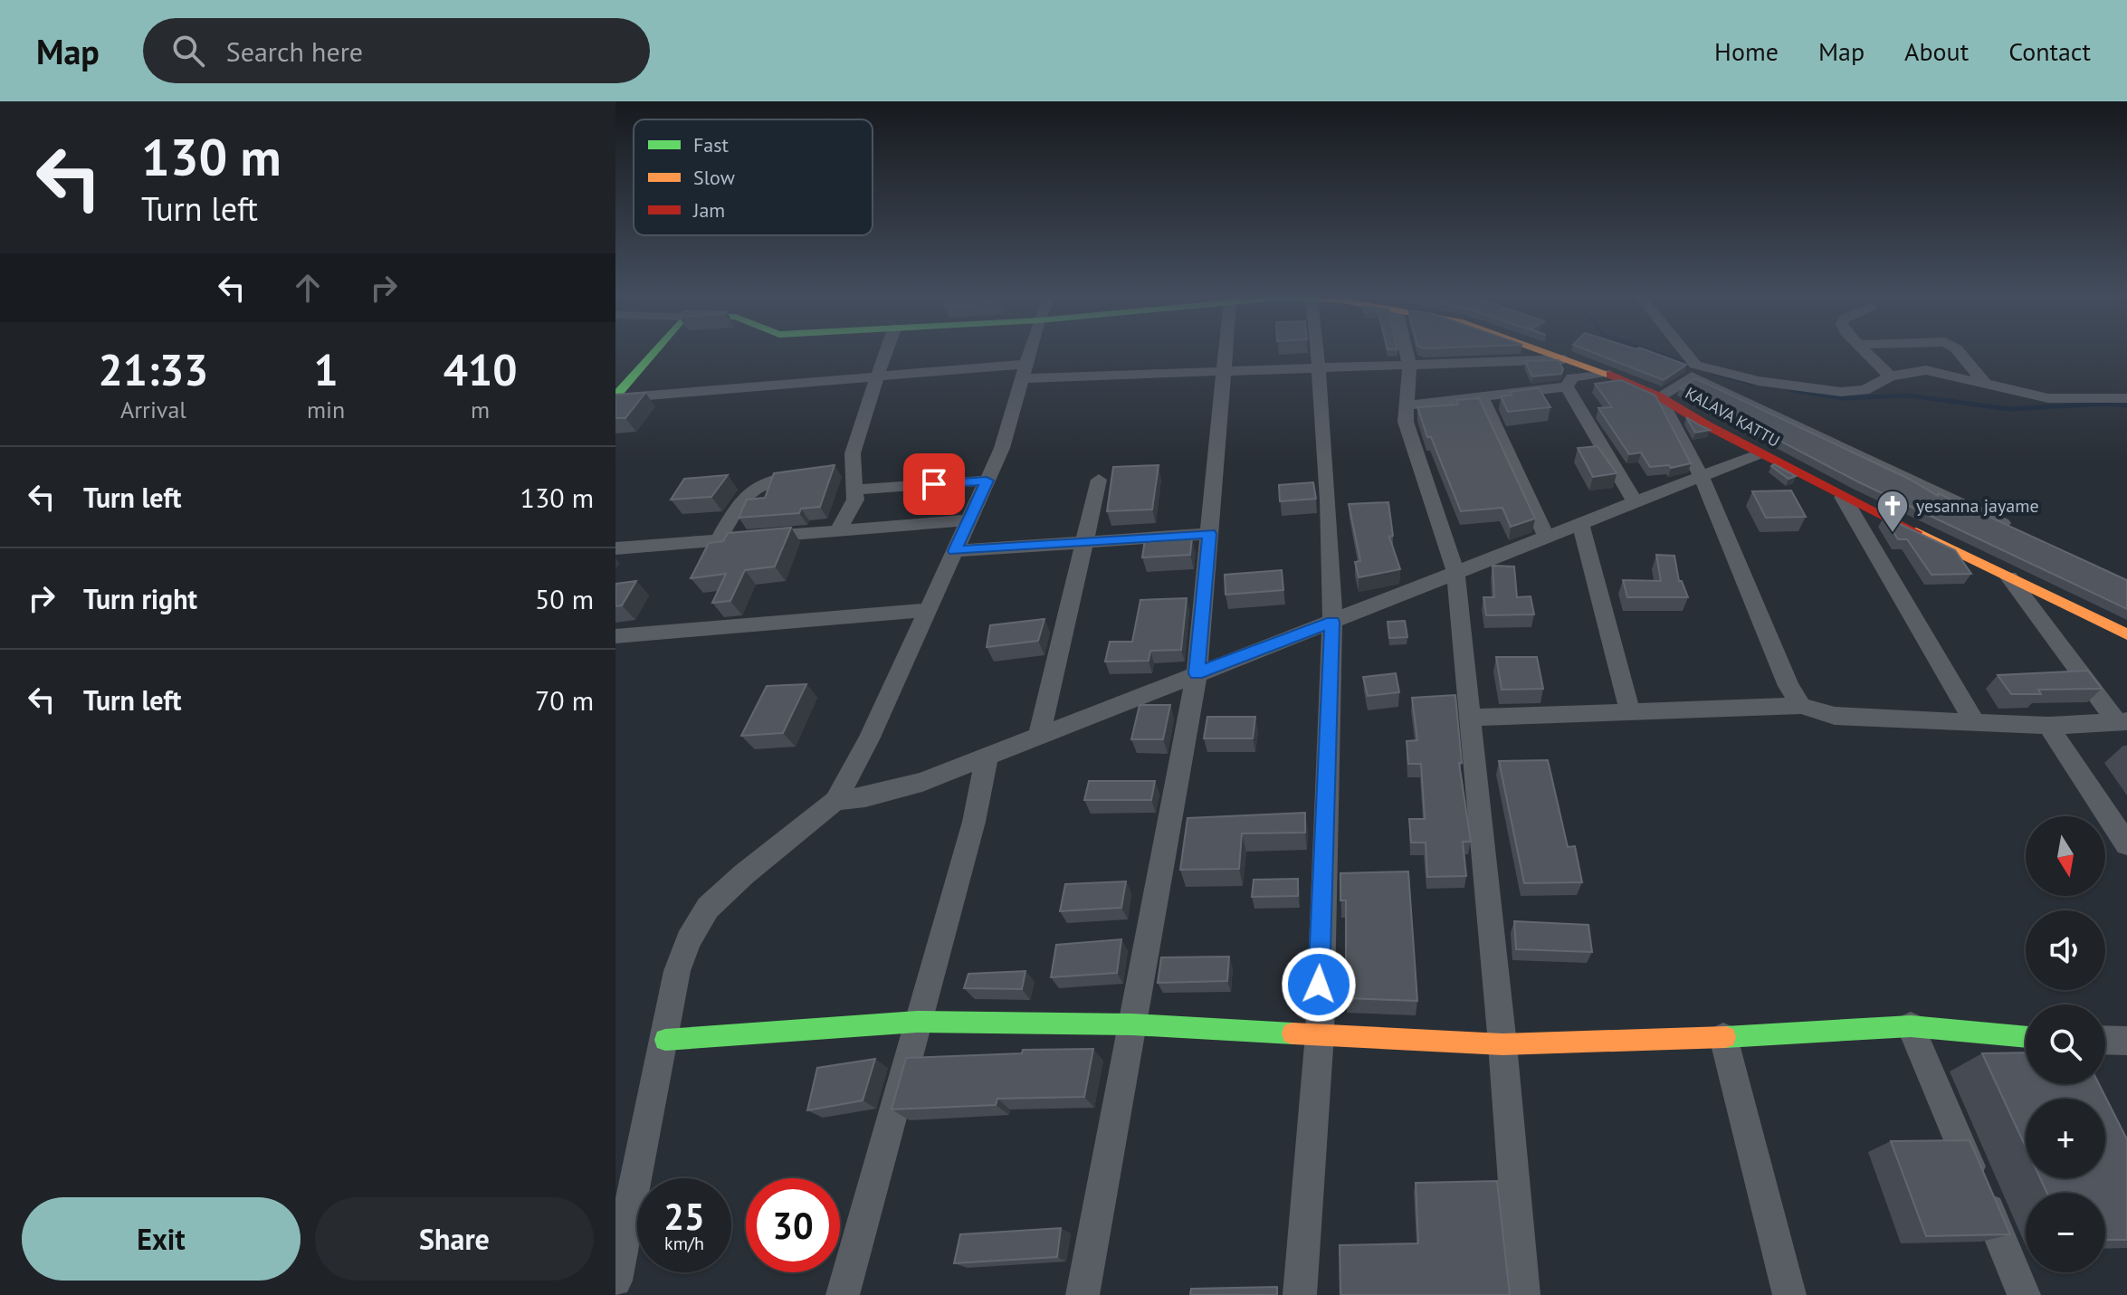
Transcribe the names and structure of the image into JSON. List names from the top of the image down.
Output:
{
  "streets": {
    "street": ["KALAVA KATTU"]
  },
  "places": {
    "church": ["yesanna jayame"]
  },
  "legend": ["Fast", "Slow", "Jam"],
  "north": "bottom",
  "page": {
    "header": "Map",
    "search": "Search here",
    "nav": [
      "Home",
      "Map",
      "About",
      "Contact"
    ],
    "turn": ["130 m", "Turn left"],
    "eta": [
      "21:33",
      "Arrival",
      "1",
      "min",
      "410",
      "m"
    ],
    "list": [
      {
        "name": "Turn left",
        "value": "130 m"
      },
      {
        "name": "Turn right",
        "value": "50 m"
      },
      {
        "name": "Turn left",
        "value": "70 m"
      }
    ],
    "map_buttons": ["+", "−"],
    "speed": "25 km/h",
    "limit": "30",
    "buttons": ["Exit", "Share"]
  }
}
